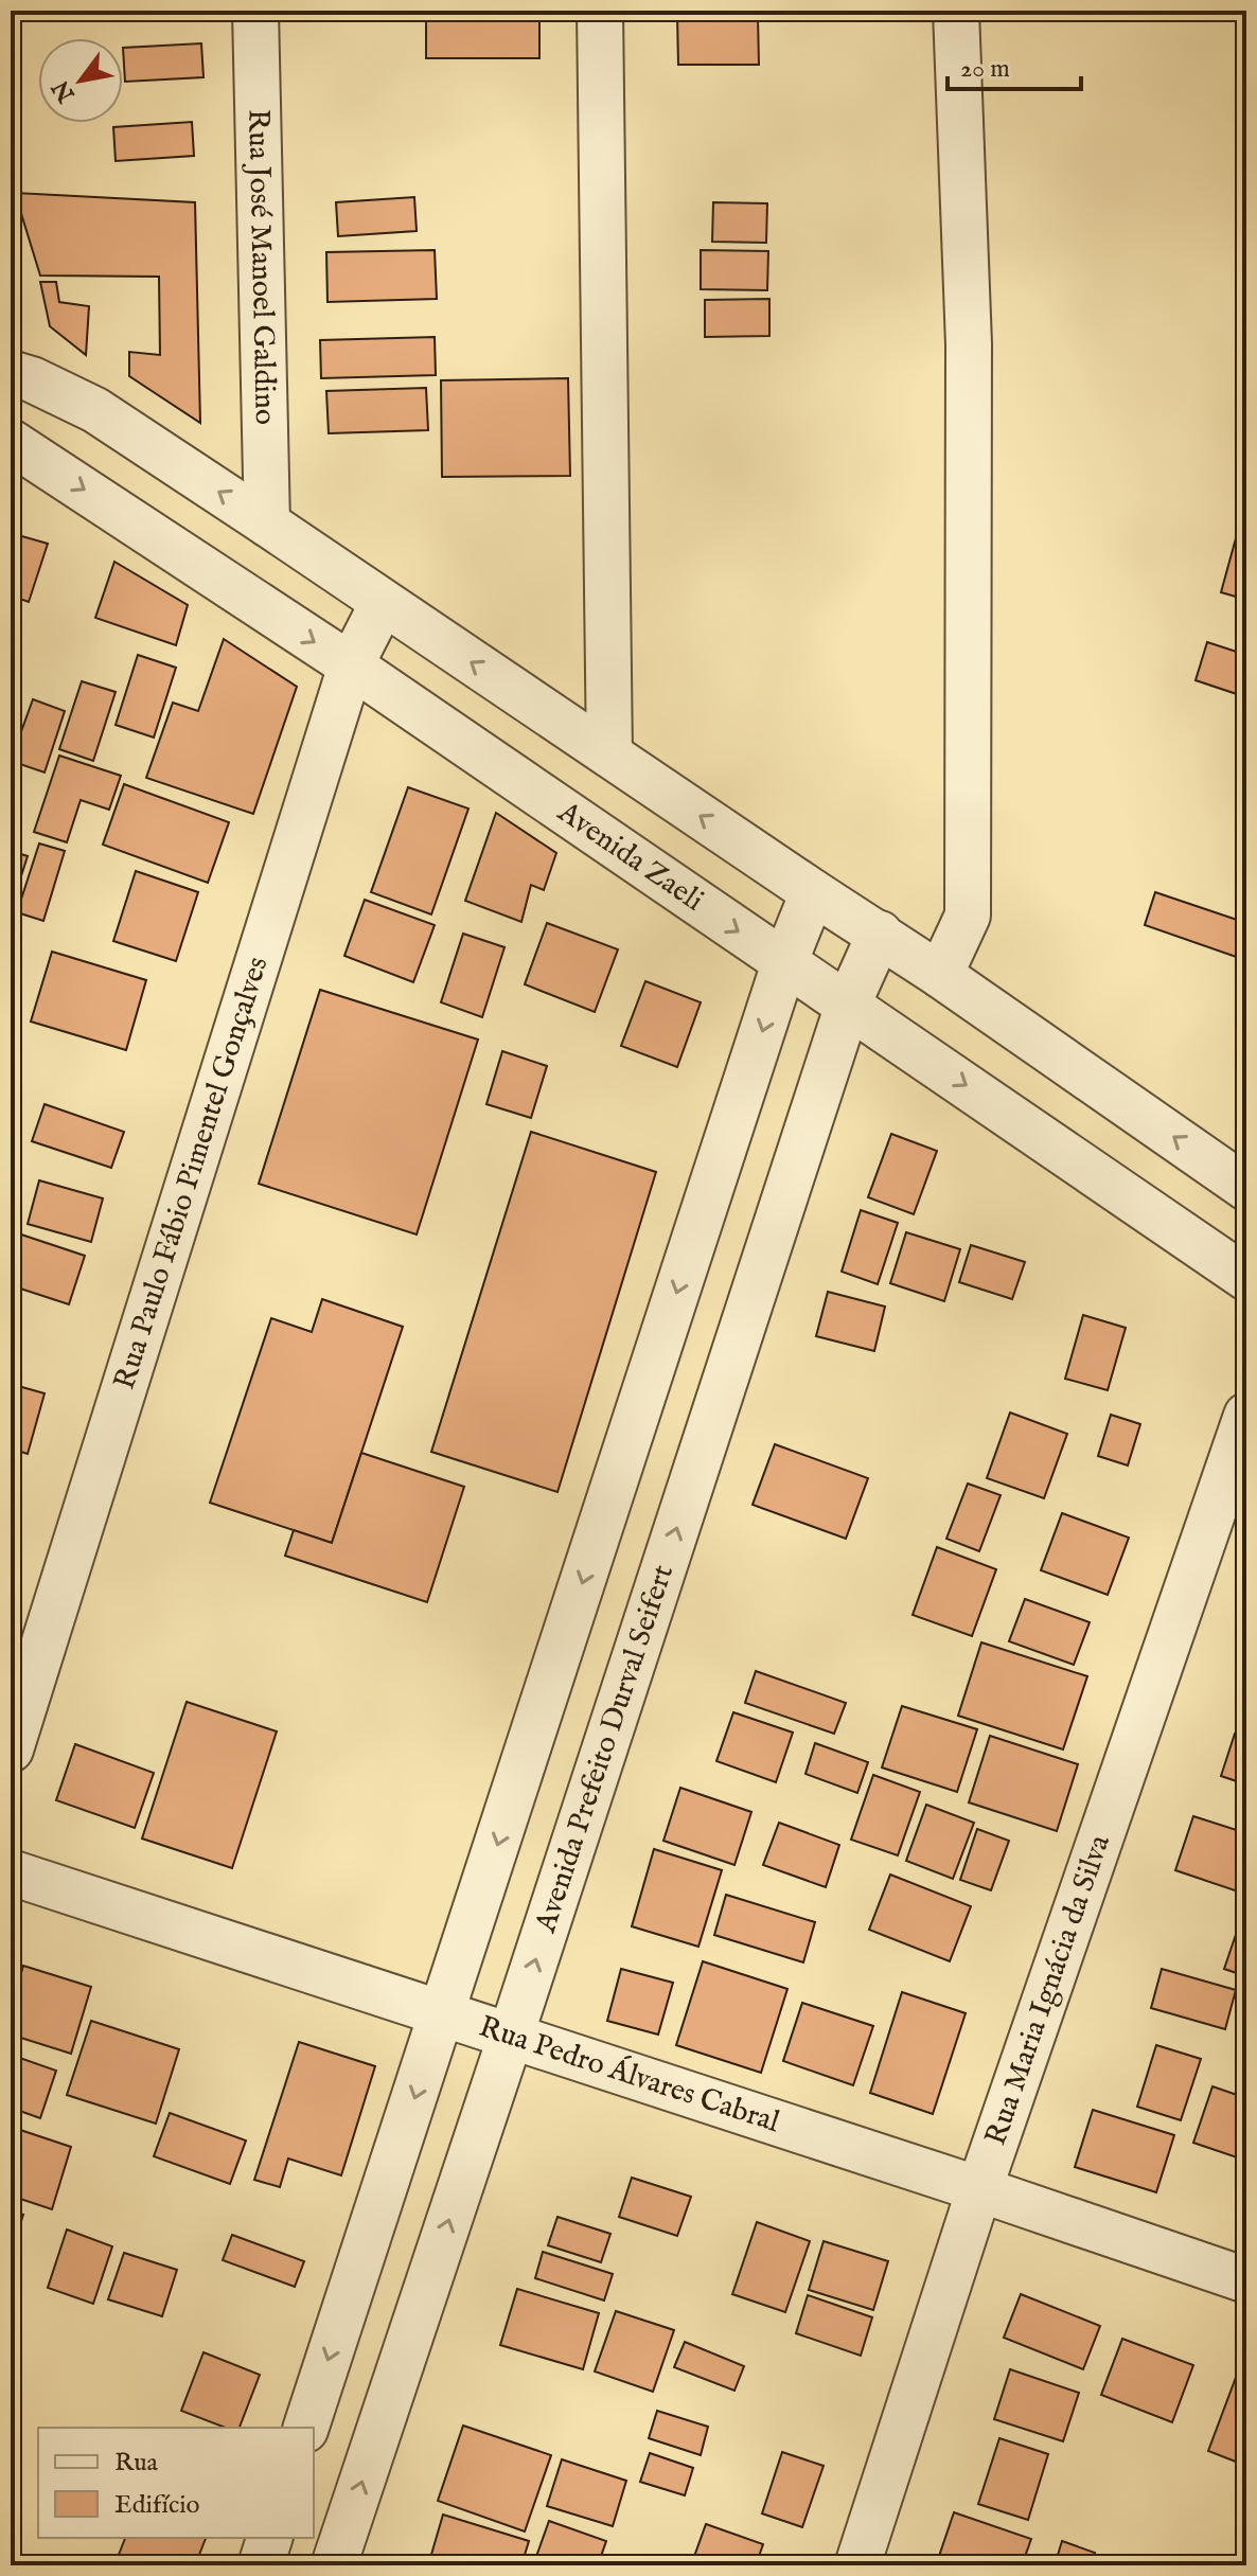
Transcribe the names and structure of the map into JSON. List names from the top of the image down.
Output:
{
  "streets": {
    "street": [
      "Rua José Manoel Galdino",
      "Avenida Zaeli",
      "Rua Paulo Fábio Pimentel Gonçalves",
      "Avenida Prefeito Durval Seifert",
      "Rua Maria Ignácia da Silva",
      "Rua Pedro Álvares Cabral"
    ]
  },
  "crossings": [
    ["Avenida Zaeli", "Rua Paulo Fábio Pimentel Gonçalves"],
    ["Avenida Zaeli", "Avenida Prefeito Durval Seifert"],
    ["Avenida Prefeito Durval Seifert", "Rua Pedro Álvares Cabral"],
    ["Rua Maria Ignácia da Silva", "Rua Pedro Álvares Cabral"]
  ],
  "legend": ["Rua", "Edifício"],
  "scale_bar": "20 m",
  "north": "bottom left"
}
